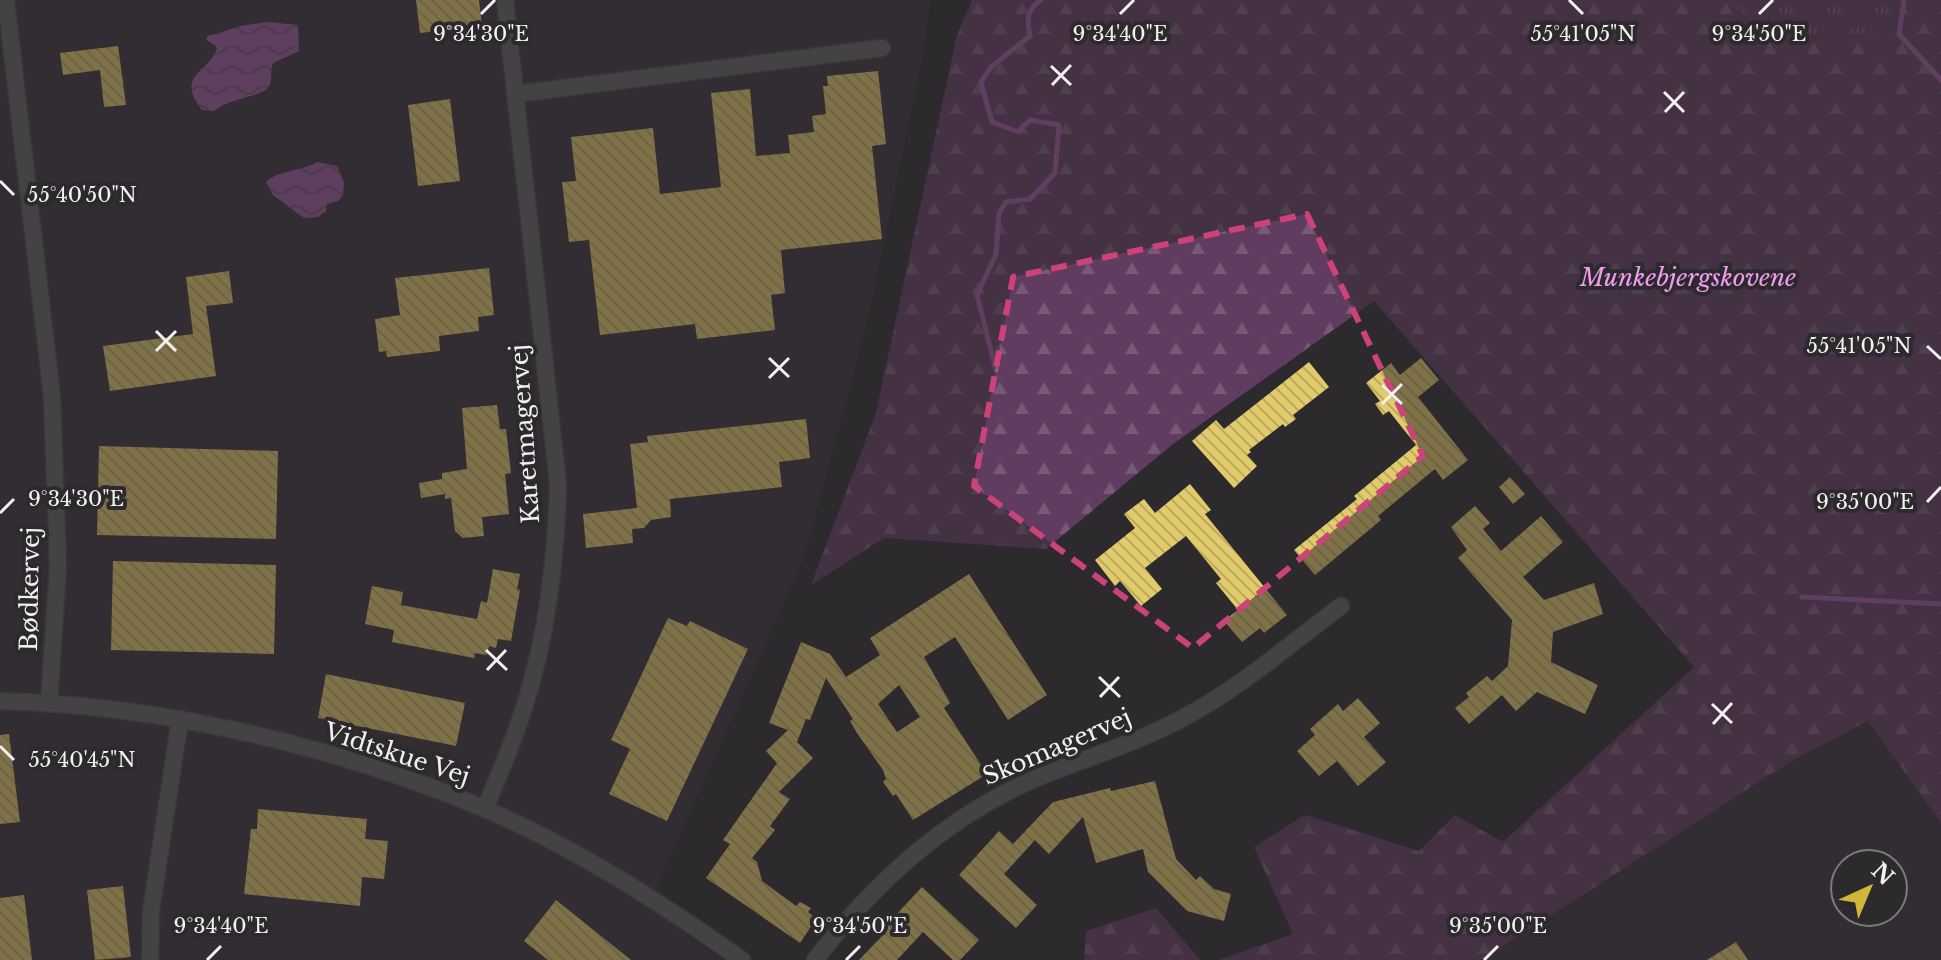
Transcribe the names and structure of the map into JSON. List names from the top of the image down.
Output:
{
  "streets": {
    "street": [
      "Karetmagervej",
      "Bødkervej",
      "Skomagervej",
      "Vidtskue Vej"
    ]
  },
  "crossings": [
    ["Karetmagervej", "Vidtskue Vej"],
    ["Bødkervej", "Vidtskue Vej"]
  ],
  "parks": ["Munkebjergskovene"],
  "north": "top right",
  "coordinates": [
    "55°41'05\"N",
    "9°34'30\"E",
    "9°34'40\"E",
    "9°34'50\"E",
    "55°40'50\"N",
    "9°35'00\"E",
    "55°40'45\"N"
  ]
}
